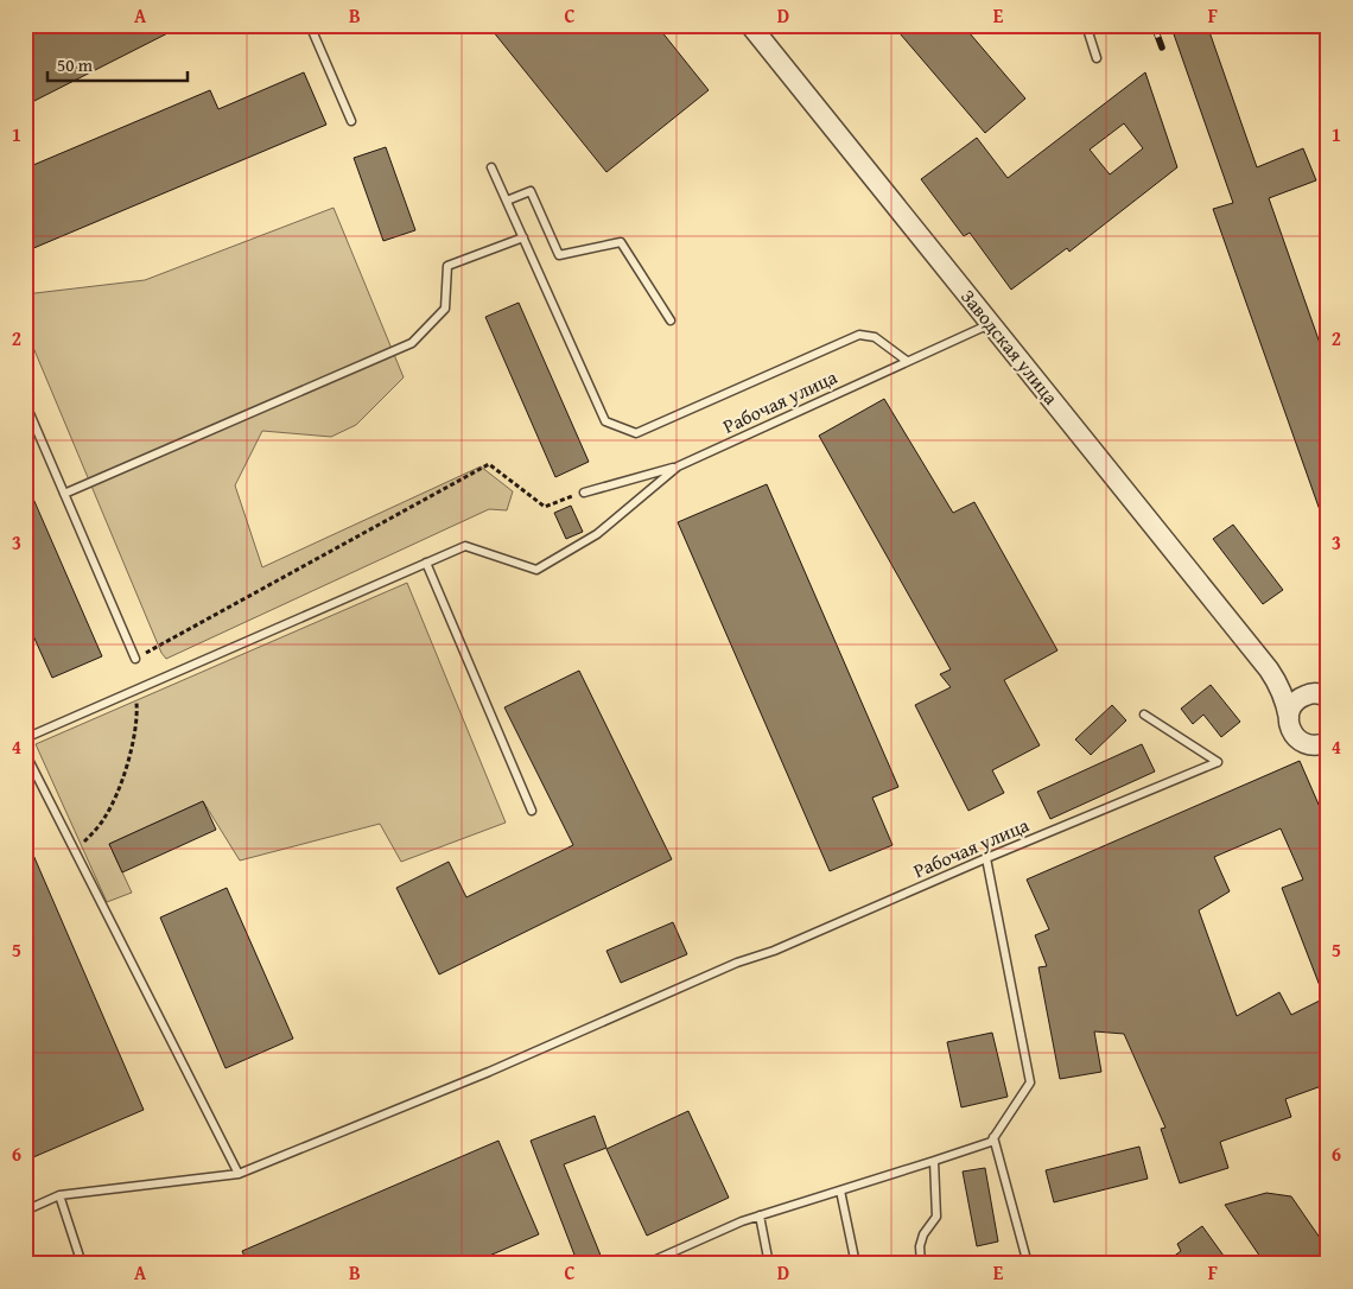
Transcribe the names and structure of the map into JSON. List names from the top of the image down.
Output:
{
  "streets": {
    "street": ["Заводская улица"],
    "lane": ["Рабочая улица"]
  },
  "crossings": [
    ["Заводская улица", "Рабочая улица"]
  ],
  "scale_bar": "50 m",
  "grid": {
    "columns": [
      "A",
      "B",
      "C",
      "D",
      "E",
      "F"
    ],
    "rows": [
      "1",
      "2",
      "3",
      "4",
      "5",
      "6"
    ]
  }
}
